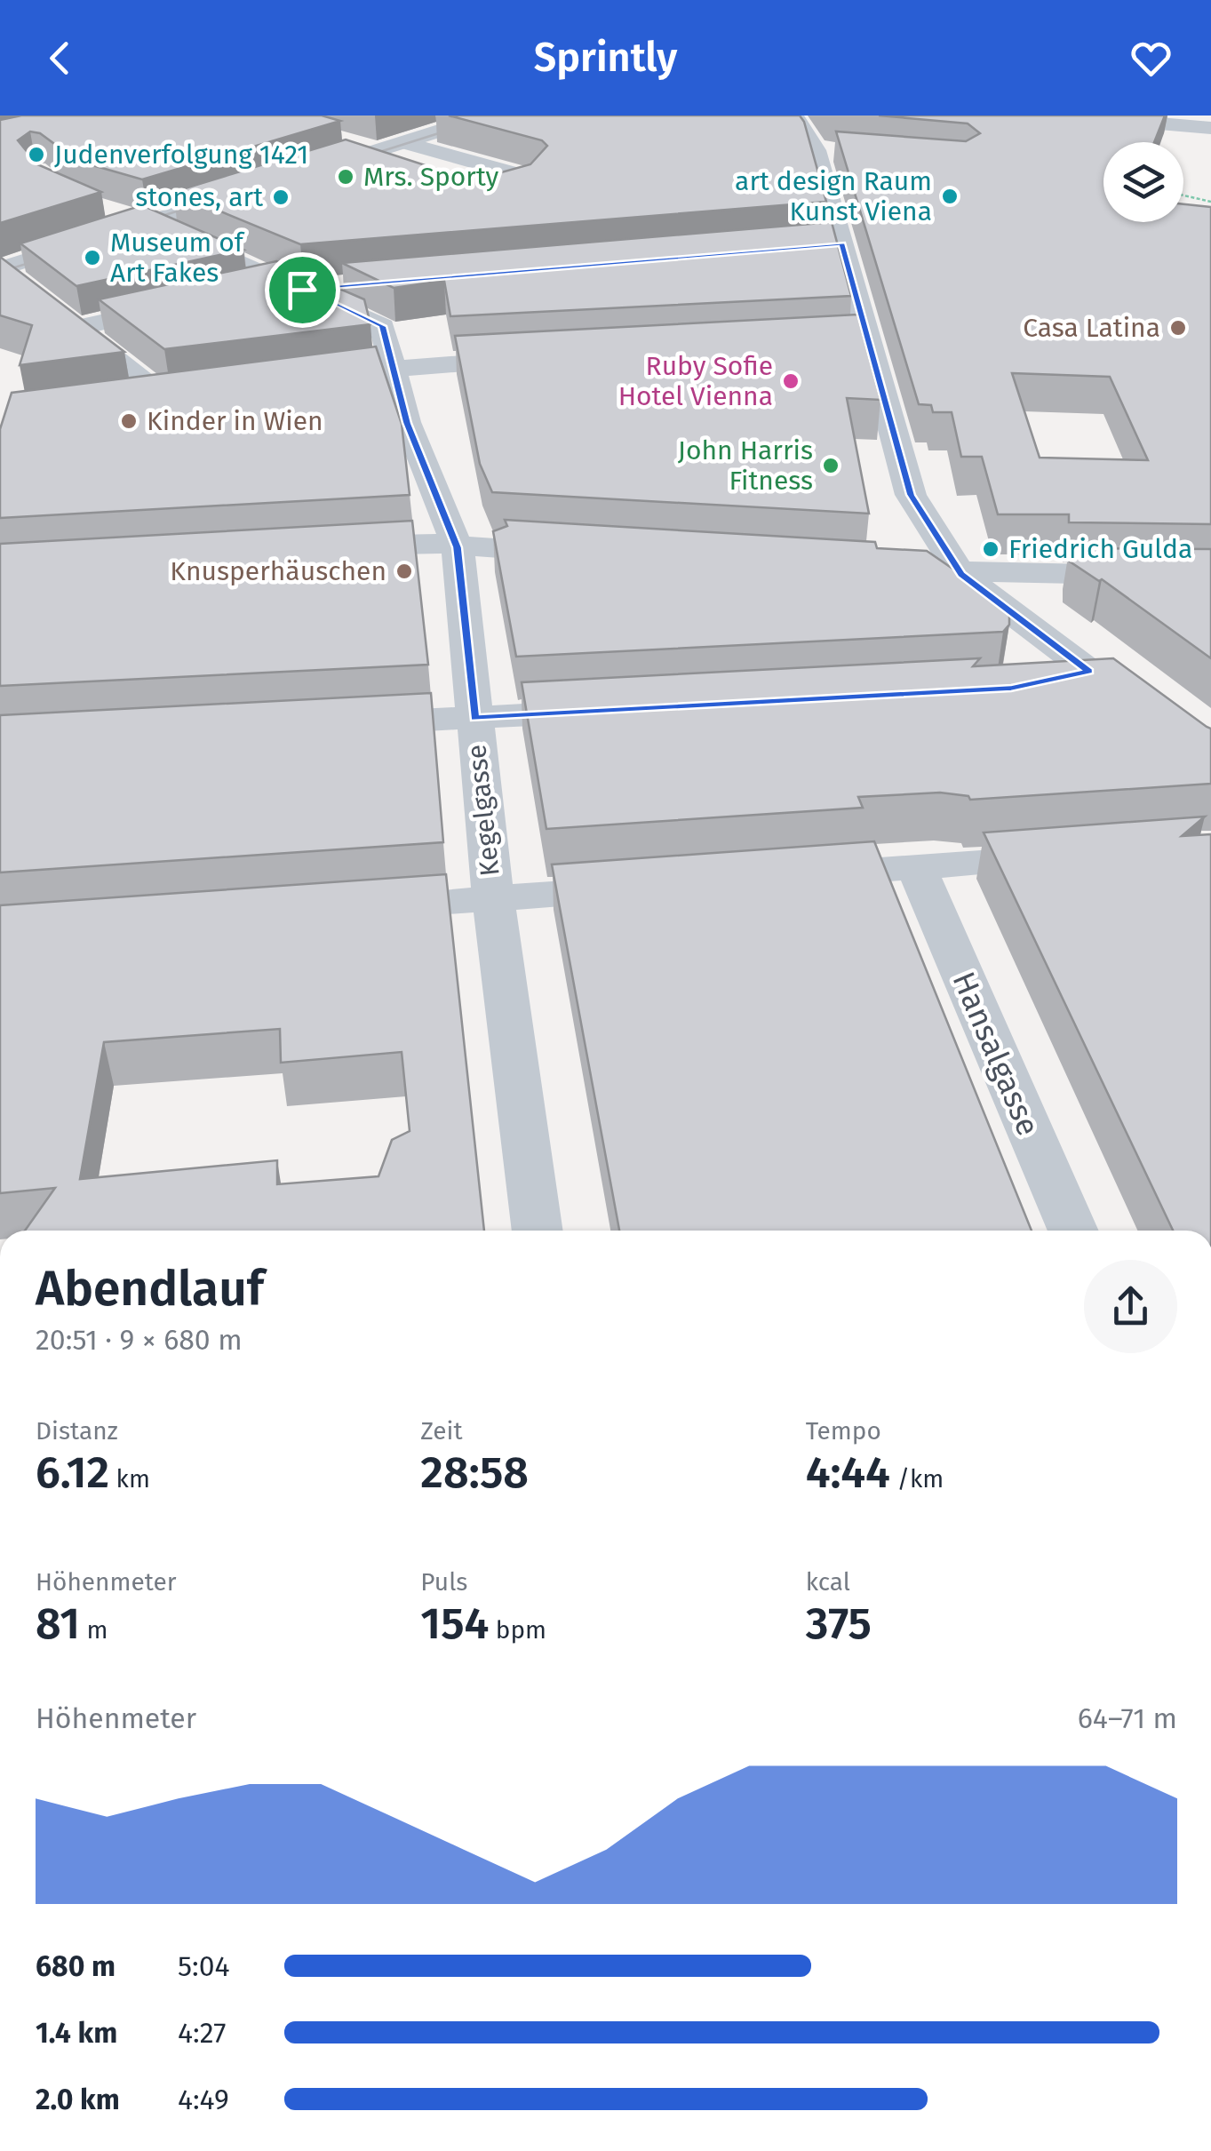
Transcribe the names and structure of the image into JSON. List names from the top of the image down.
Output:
{
  "streets": {
    "street": ["Kegelgasse", "Hansalgasse"]
  },
  "places": [
    "Judenverfolgung 1421",
    "Mrs. Sporty",
    "art design Raum Kunst Viena",
    "stones, art",
    "Museum of Art Fakes",
    "Casa Latina",
    "Ruby Sofie Hotel Vienna",
    "Kinder in Wien",
    "John Harris Fitness",
    "Friedrich Gulda",
    "Knusperhäuschen"
  ],
  "page": {
    "header": "Sprintly",
    "heading": ["Abendlauf", "20:51 · 9 × 680 m"],
    "stats": [
      ["Distanz", "6.12 km"],
      ["Zeit", "28:58"],
      ["Tempo", "4:44 /km"],
      ["Höhenmeter", "81 m"],
      ["Puls", "154 bpm"],
      ["kcal", "375"]
    ],
    "chart": ["Höhenmeter", "64–71 m"],
    "list": [
      {
        "name": "680 m",
        "note": "5:04"
      },
      {
        "name": "1.4 km",
        "note": "4:27"
      },
      {
        "name": "2.0 km",
        "note": "4:49"
      }
    ]
  }
}
